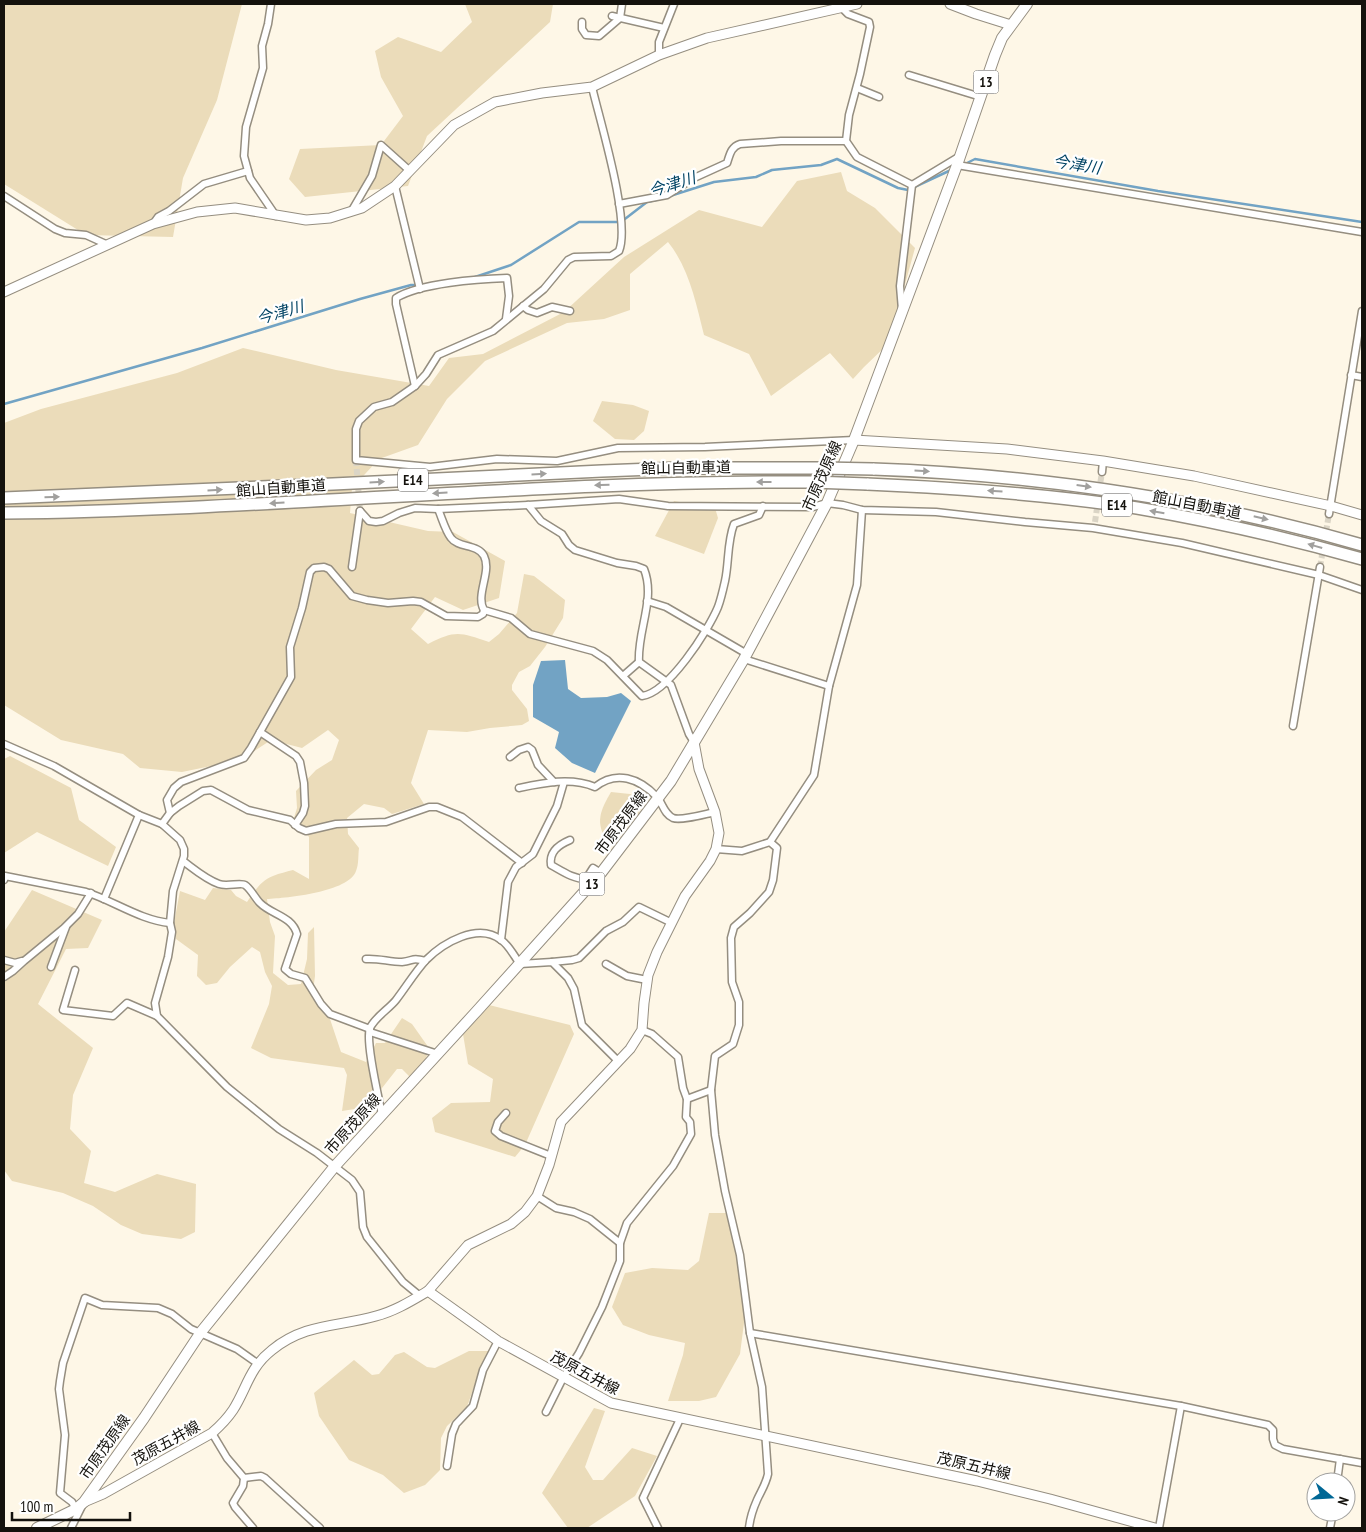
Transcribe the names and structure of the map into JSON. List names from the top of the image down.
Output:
{
  "streets": {
    "highway": ["館山自動車道", "E14"],
    "main road": ["13", "市原茂原線"],
    "street": ["茂原五井線"]
  },
  "crossings": [
    ["市原茂原線", "茂原五井線"]
  ],
  "water": ["今津川"],
  "scale_bar": "100 m",
  "north": "right"
}
